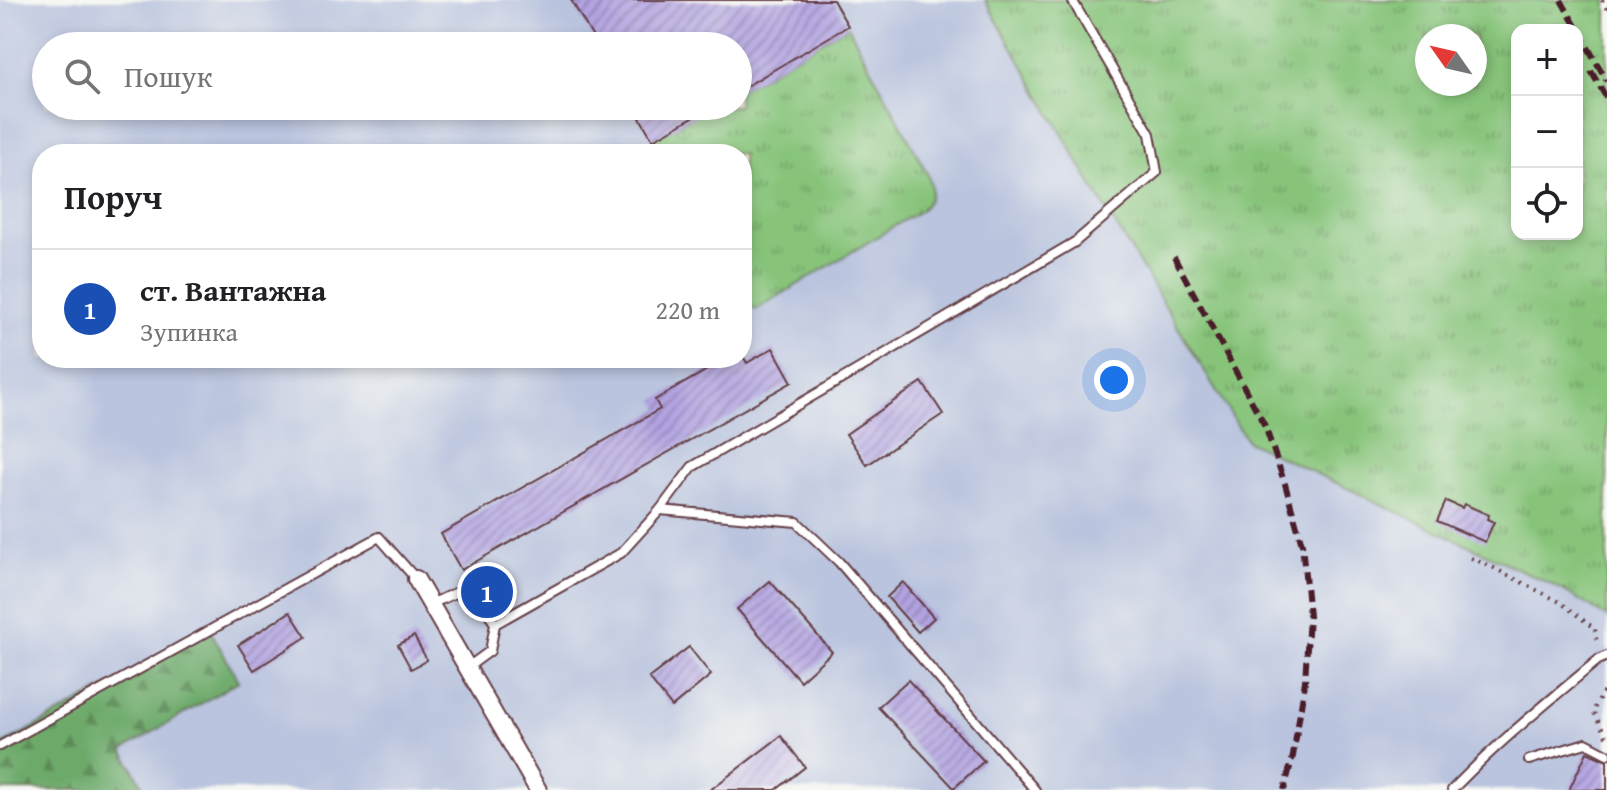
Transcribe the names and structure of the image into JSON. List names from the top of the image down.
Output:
{
  "north": "top left",
  "page": {
    "map_buttons": ["+", "−"],
    "search": "Пошук",
    "heading": "Поруч",
    "list": [
      {
        "mark": "1",
        "name": "ст. Вантажна",
        "note": "Зупинка",
        "value": "220 m"
      }
    ],
    "pins": "1"
  }
}
